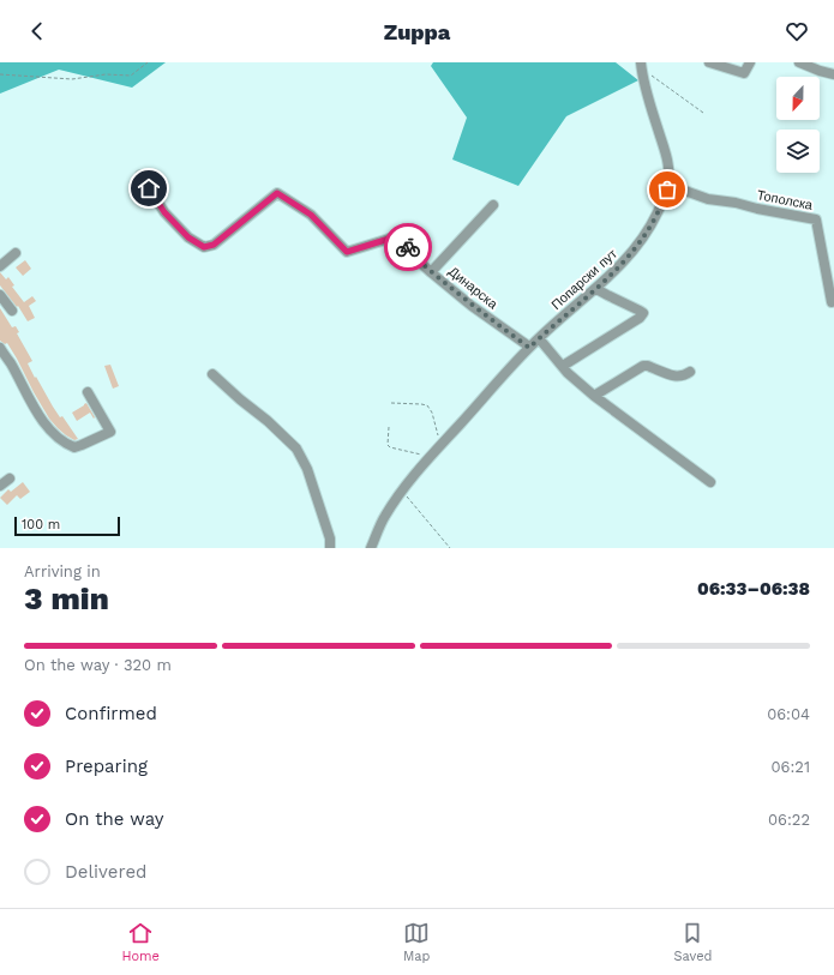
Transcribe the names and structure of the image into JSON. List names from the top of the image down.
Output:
{
  "streets": {
    "street": ["Тополска", "Попарски пут", "Динарска"]
  },
  "crossings": [
    ["Тополска", "Попарски пут"],
    ["Попарски пут", "Динарска"]
  ],
  "scale_bar": "100 m",
  "north": "bottom",
  "page": {
    "header": "Zuppa",
    "scale": "100 m",
    "heading": ["3 min", "Arriving in", "06:33–06:38"],
    "bar": "On the way · 320 m",
    "list": [
      ["Confirmed", "06:04"],
      ["Preparing", "06:21"],
      ["On the way", "06:22"],
      "Delivered"
    ],
    "tabs": ["Home", "Map", "Saved"]
  }
}
